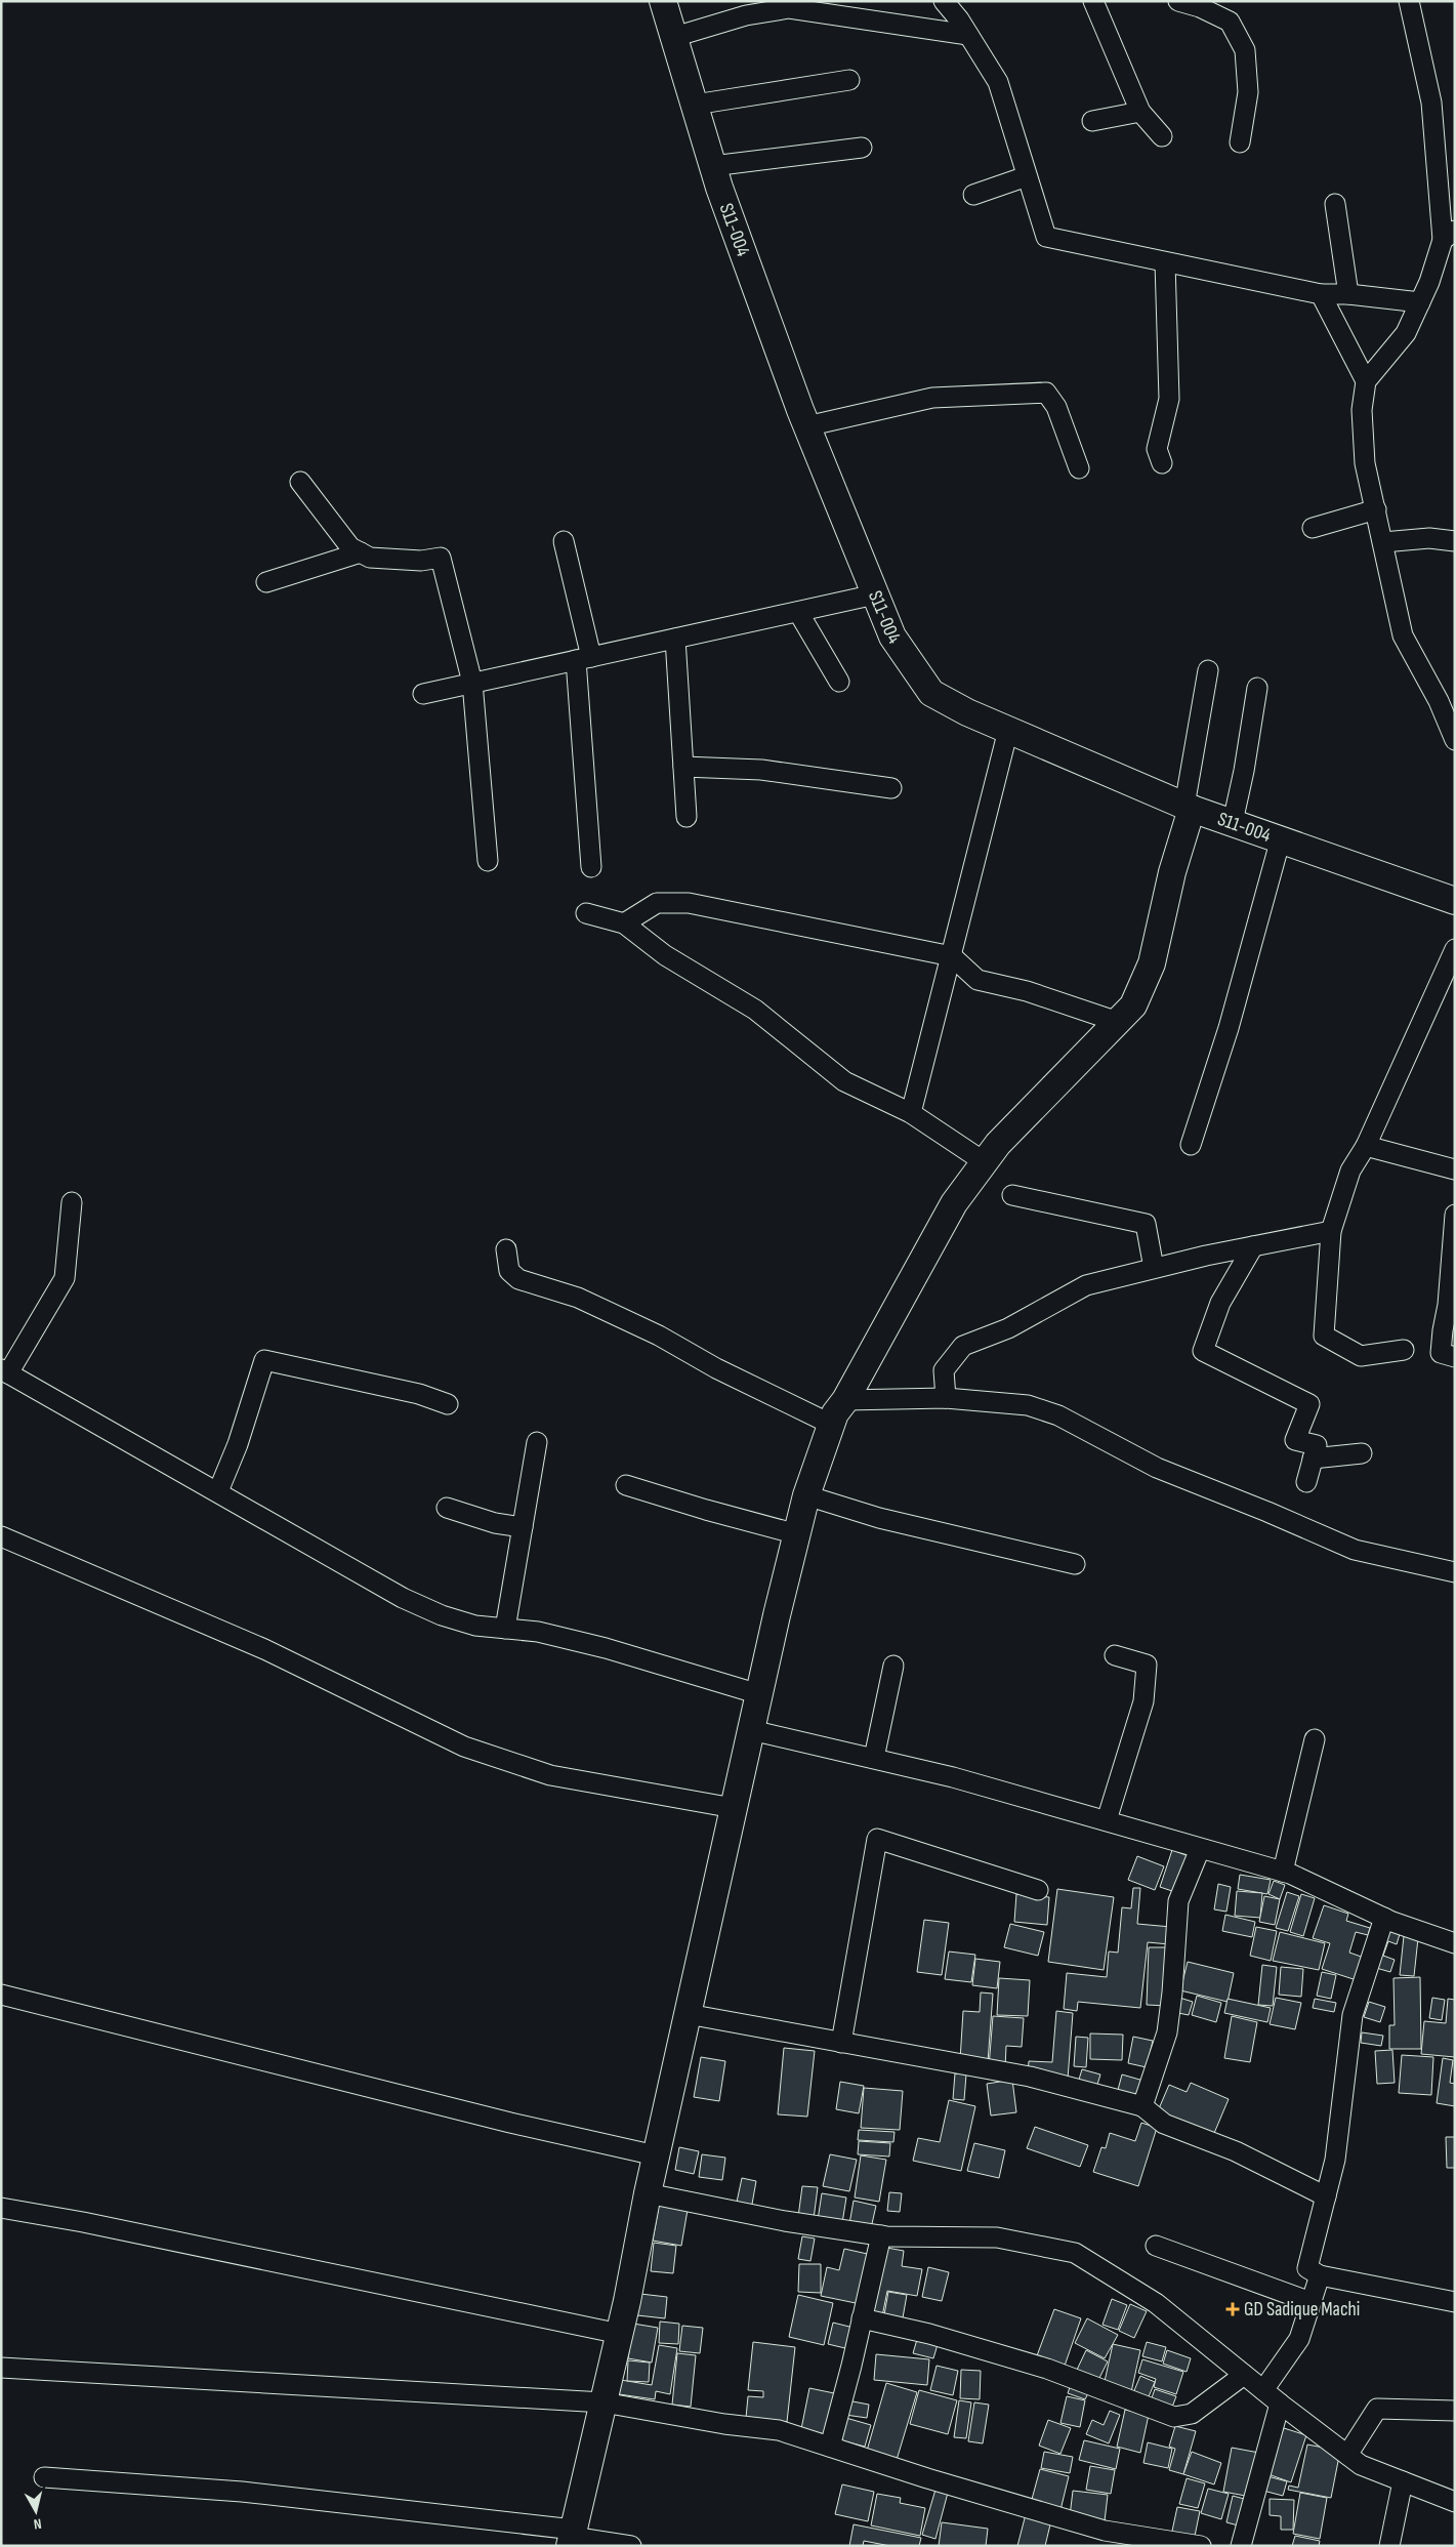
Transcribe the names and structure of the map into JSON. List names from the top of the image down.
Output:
{
  "streets": {
    "street": ["S11-004"]
  },
  "places": {
    "health": ["GD Sadique Machi"]
  },
  "north": "bottom"
}
